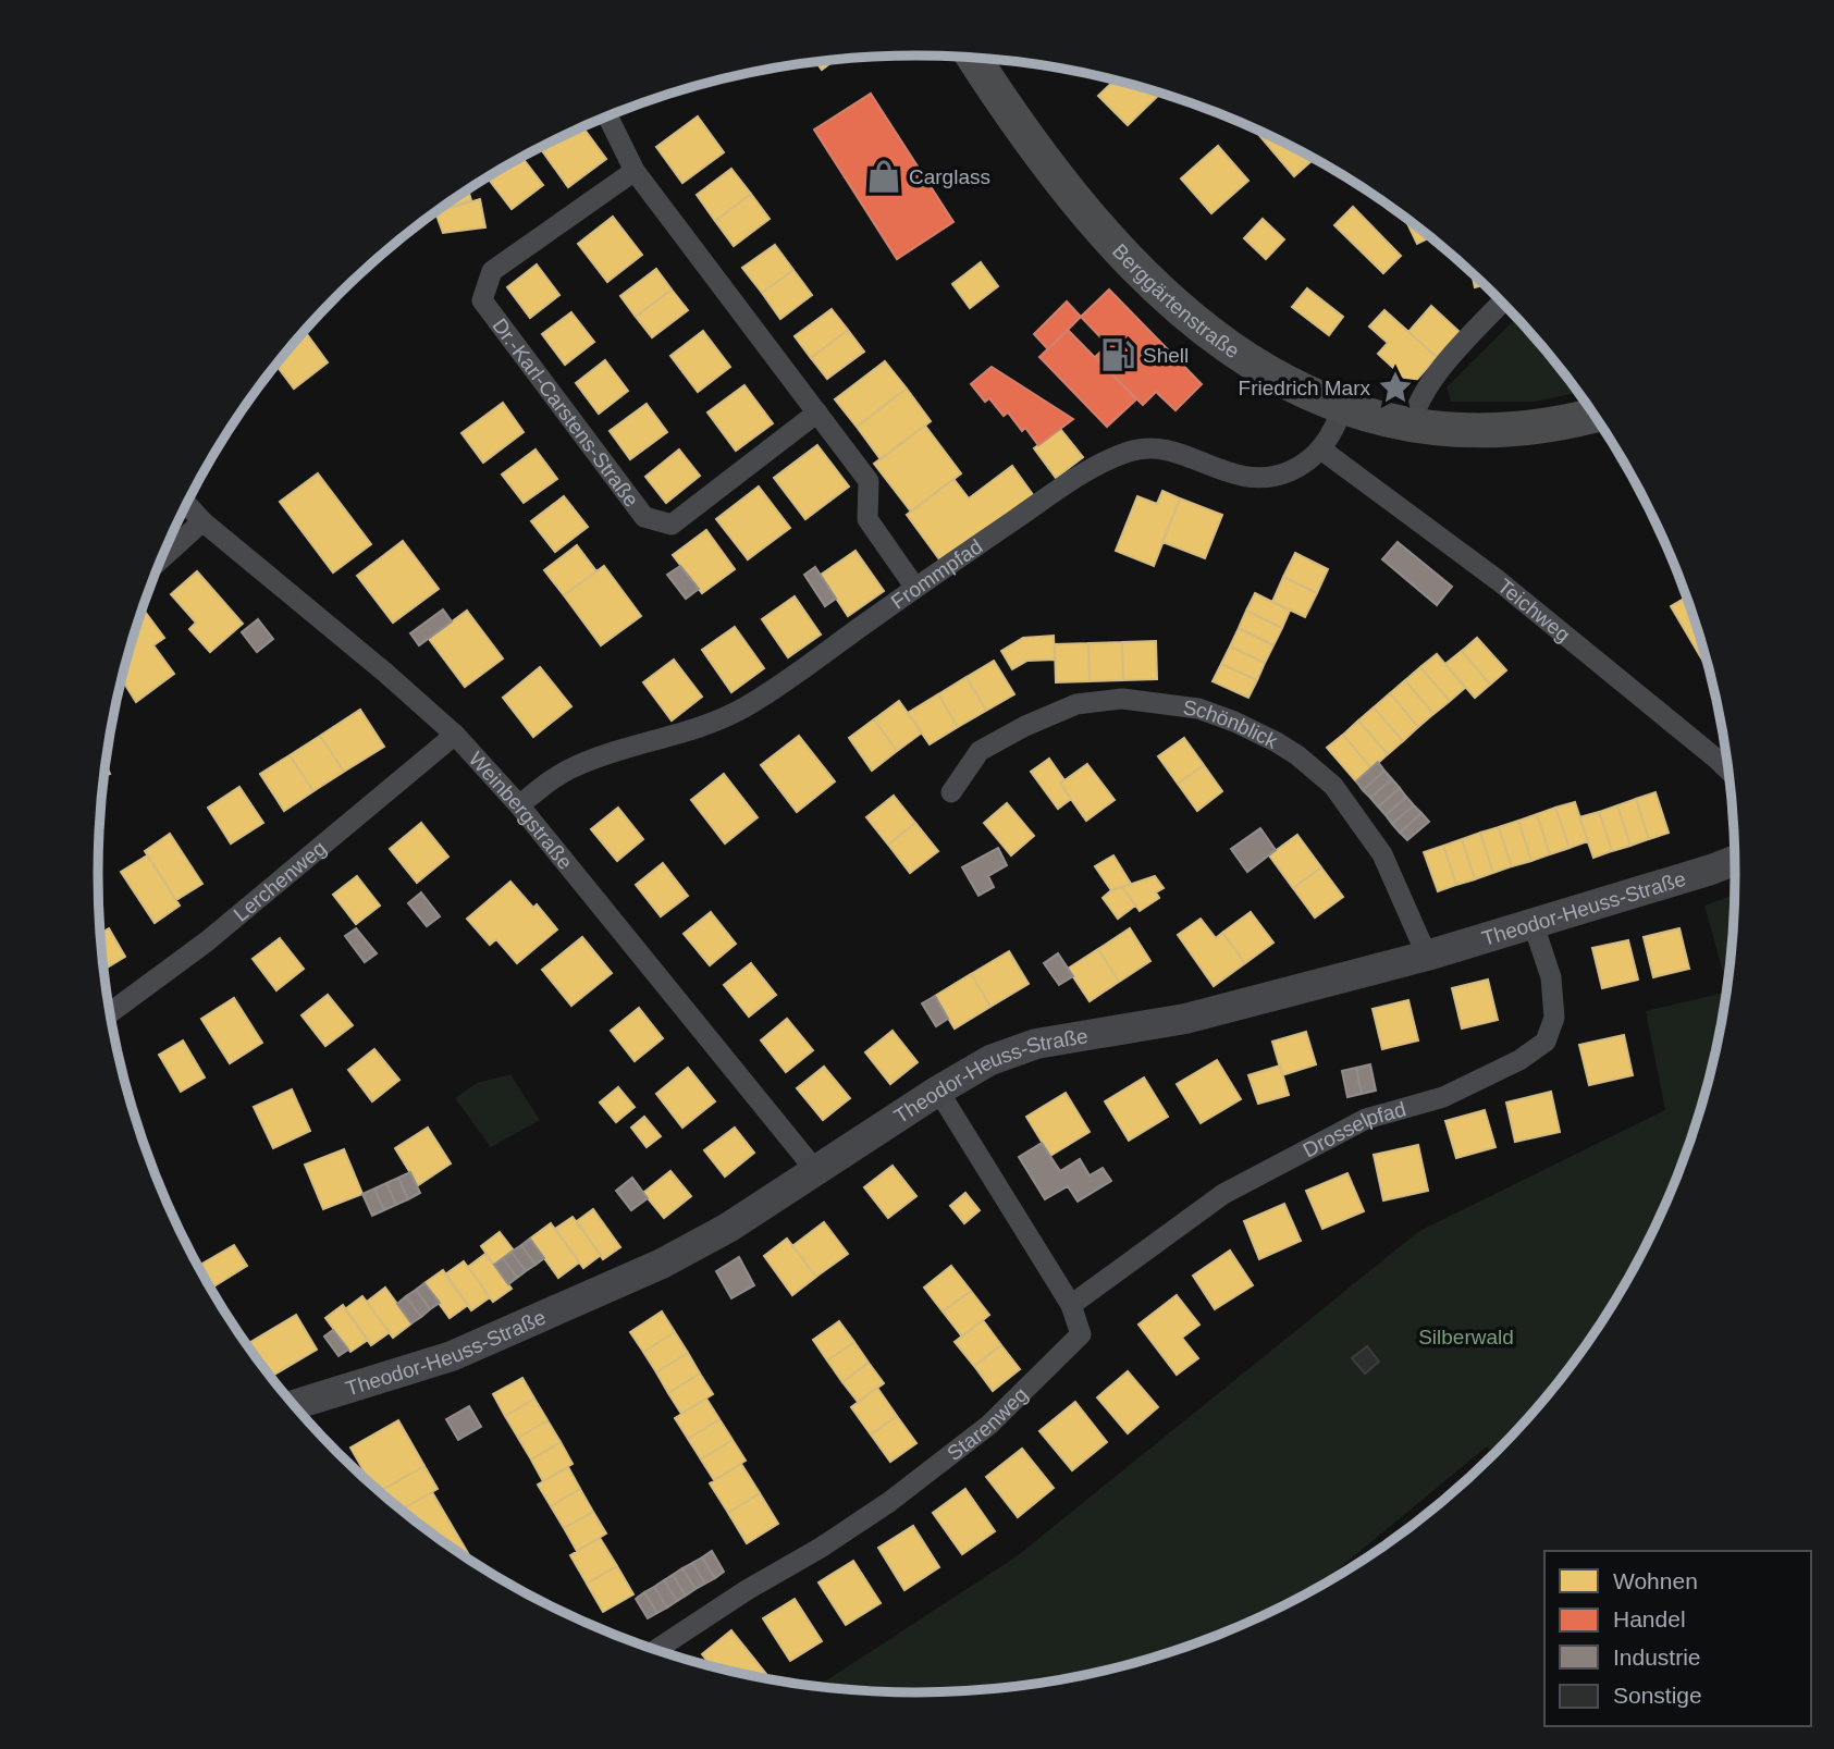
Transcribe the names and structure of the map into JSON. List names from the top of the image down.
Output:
{
  "streets": {
    "main road": ["Berggärtenstraße"],
    "street": [
      "Dr.-Karl-Carstens-Straße",
      "Frommpfad",
      "Teichweg",
      "Schönblick",
      "Weinbergstraße",
      "Lerchenweg",
      "Theodor-Heuss-Straße",
      "Drosselpfad",
      "Starenweg"
    ]
  },
  "crossings": [
    ["Berggärtenstraße", "Frommpfad"],
    ["Frommpfad", "Teichweg"],
    ["Frommpfad", "Weinbergstraße"],
    ["Schönblick", "Theodor-Heuss-Straße"],
    ["Weinbergstraße", "Lerchenweg"],
    ["Weinbergstraße", "Theodor-Heuss-Straße"],
    ["Theodor-Heuss-Straße", "Drosselpfad"],
    ["Theodor-Heuss-Straße", "Starenweg"],
    ["Drosselpfad", "Starenweg"]
  ],
  "parks": ["Silberwald"],
  "places": {
    "shop": ["Carglass"],
    "fuel station": ["Shell"],
    "place": ["Friedrich Marx"]
  },
  "legend": [
    "Wohnen",
    "Handel",
    "Industrie",
    "Sonstige"
  ]
}
